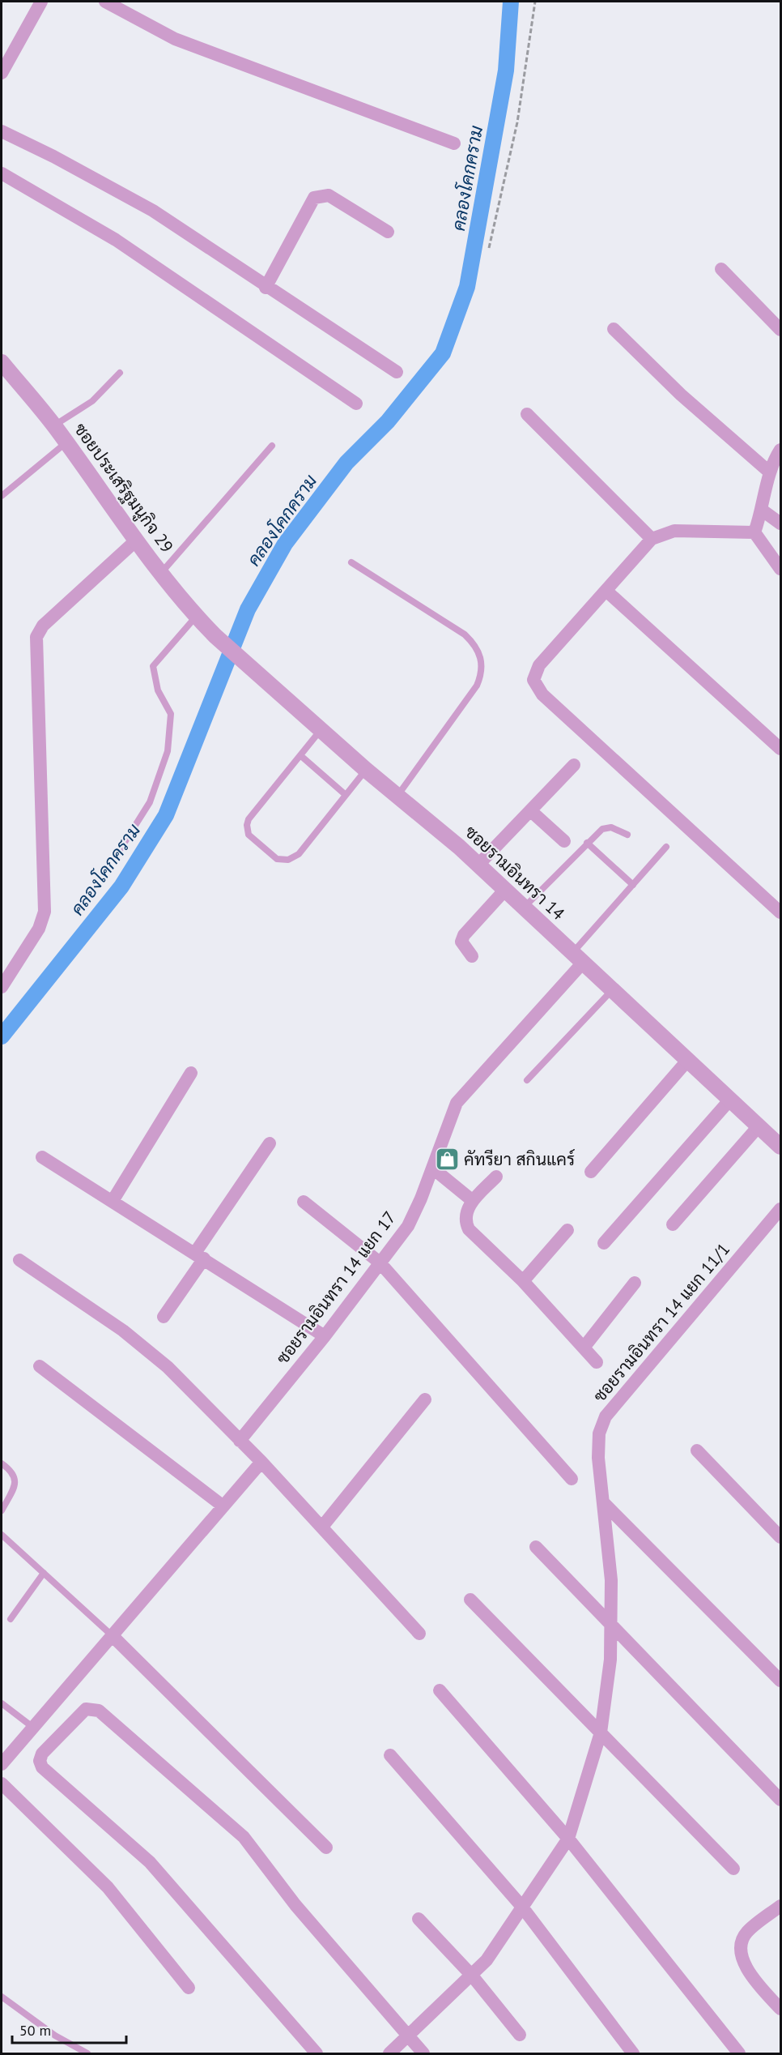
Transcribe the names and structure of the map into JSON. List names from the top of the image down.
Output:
{
  "streets": {
    "street": [
      "ซอยประเสริฐมนูกิจ 29",
      "ซอยรามอินทรา 14",
      "ซอยรามอินทรา 14 แยก 17",
      "ซอยรามอินทรา 14 แยก 11/1"
    ]
  },
  "crossings": [
    ["ซอยประเสริฐมนูกิจ 29", "ซอยรามอินทรา 14"],
    ["ซอยรามอินทรา 14", "ซอยรามอินทรา 14 แยก 17"]
  ],
  "water": ["คลองโคกคราม"],
  "places": {
    "shop": ["คัทรียา สกินแคร์"]
  },
  "scale_bar": "50 m"
}
